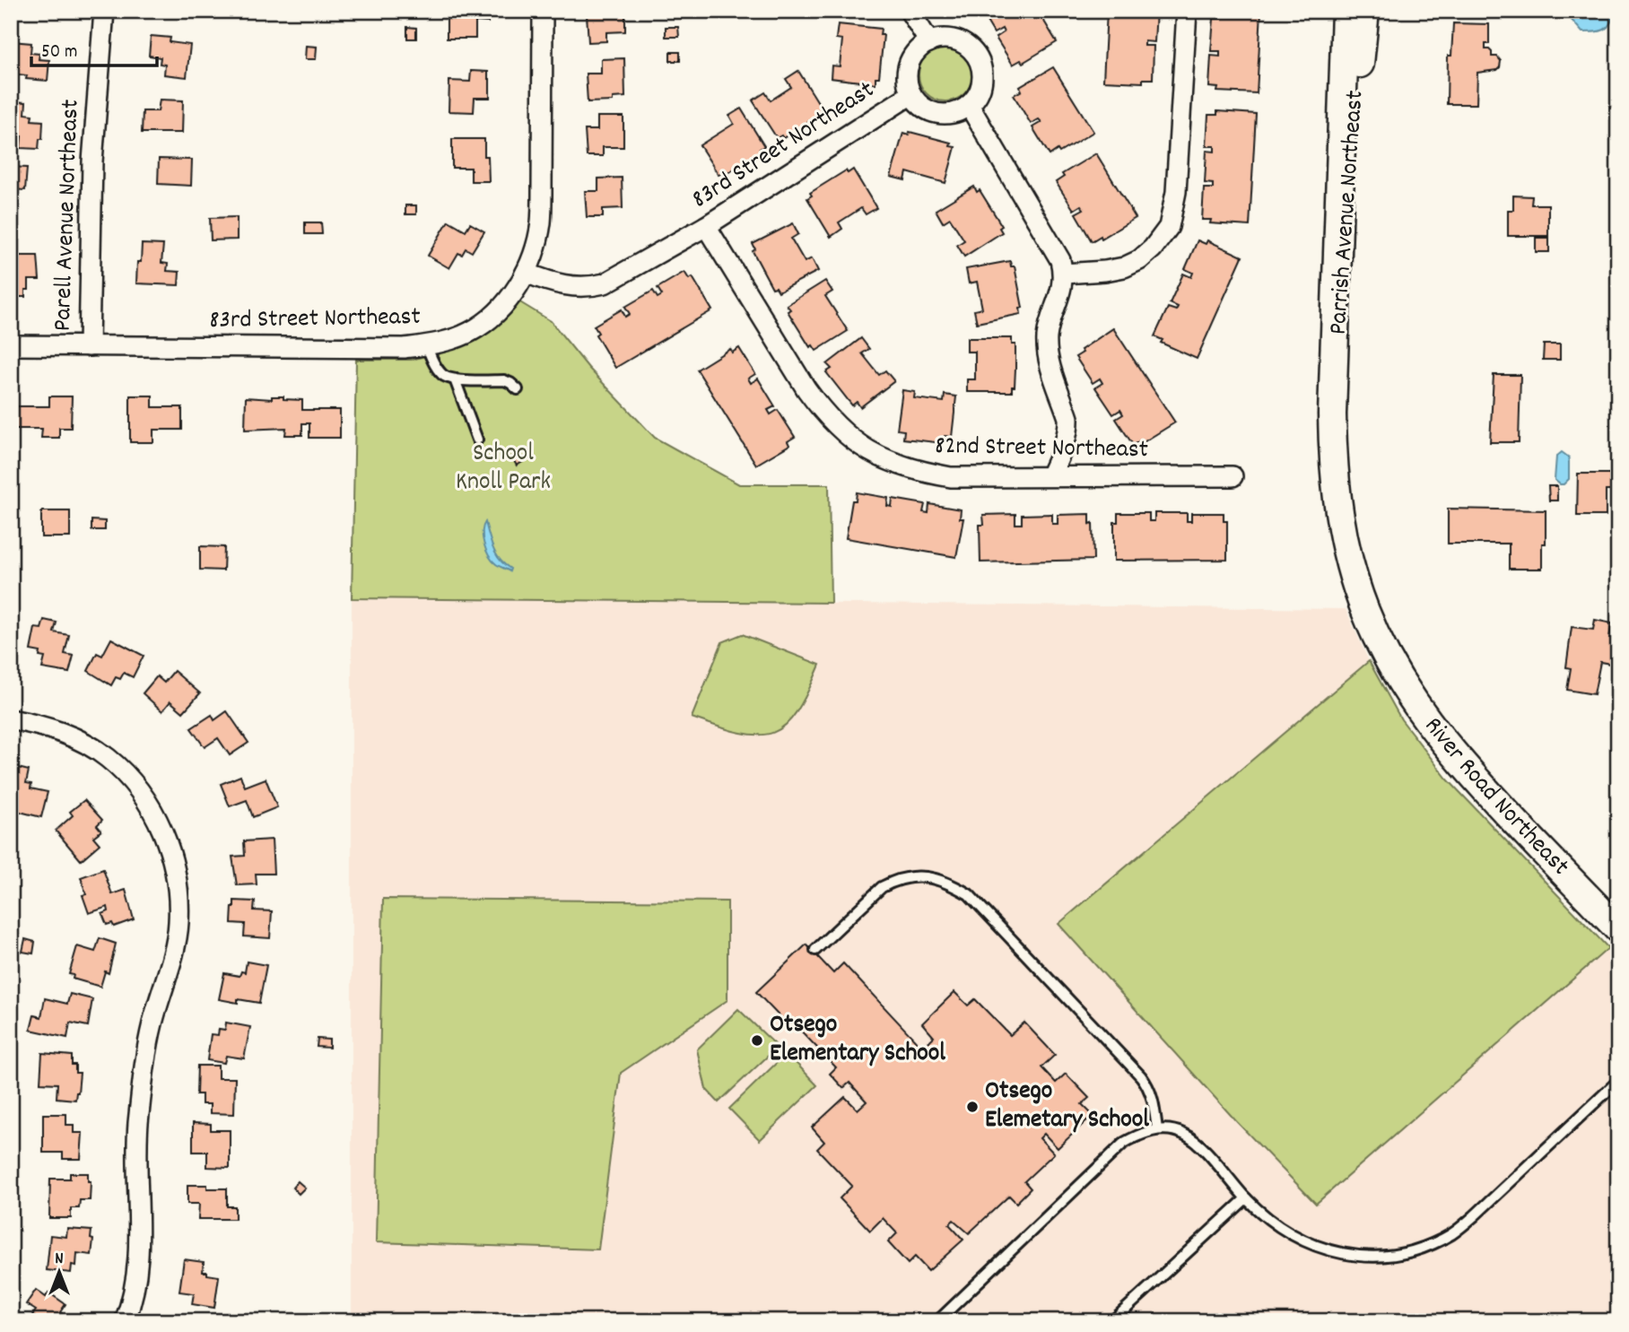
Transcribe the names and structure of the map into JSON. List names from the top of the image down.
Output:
{
  "streets": {
    "main road": ["Parrish Avenue Northeast", "River Road Northeast"],
    "street": ["83rd Street Northeast", "Parell Avenue Northeast", "82nd Street Northeast"]
  },
  "crossings": [
    ["83rd Street Northeast", "Parell Avenue Northeast"],
    ["83rd Street Northeast", "82nd Street Northeast"],
    ["Parrish Avenue Northeast", "River Road Northeast"]
  ],
  "parks": ["School Knoll Park"],
  "places": ["Otsego Elementary School", "Otsego Elemetary School"],
  "scale_bar": "50 m",
  "north": "top"
}
